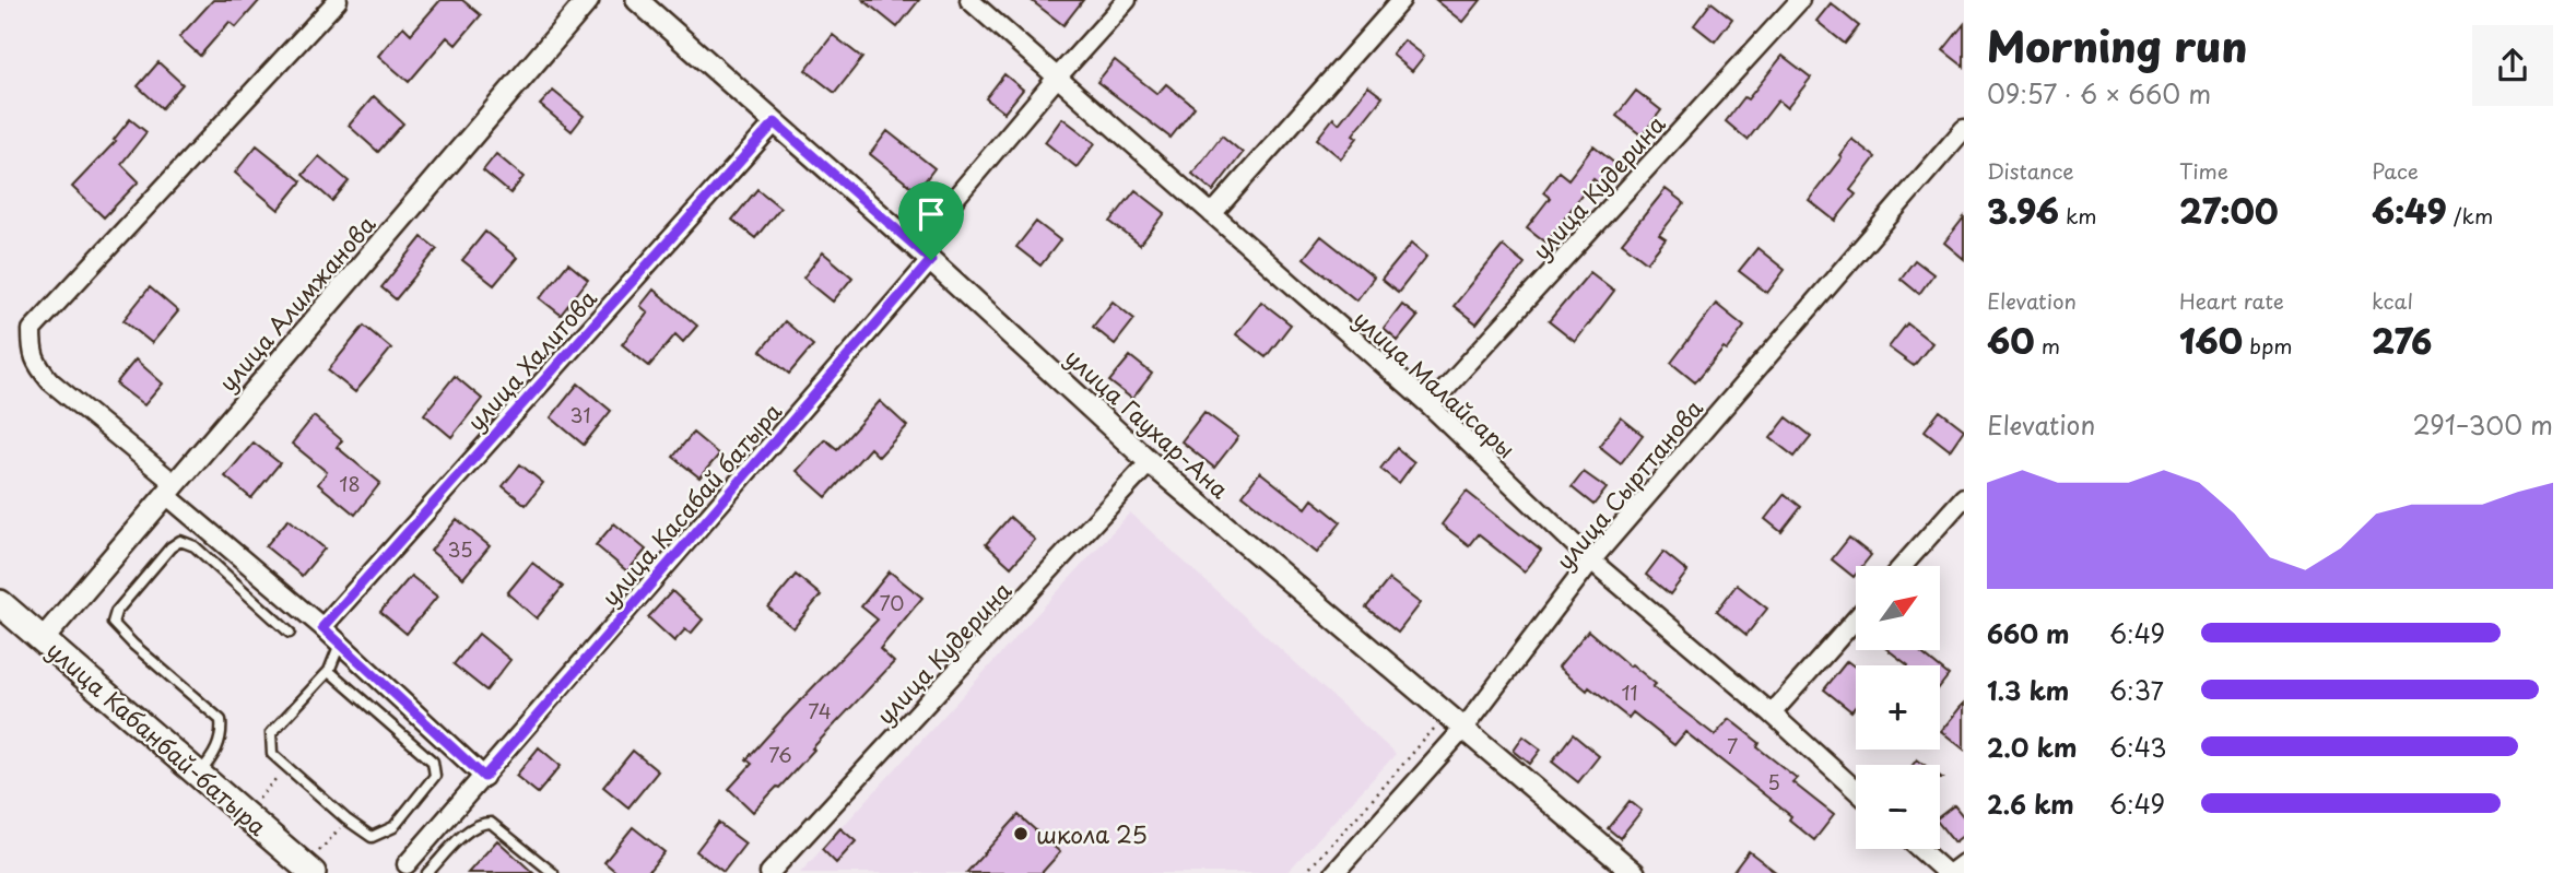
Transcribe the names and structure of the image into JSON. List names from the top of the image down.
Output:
{
  "streets": {
    "main road": ["улица Кабанбай-батыра"],
    "street": [
      "улица Кудерина",
      "улица Алимжанова",
      "улица Халитова",
      "улица Малайсары",
      "улица Гаухар-Ана",
      "улица Сырттанова",
      "улица Касабай батыра"
    ]
  },
  "crossings": [
    ["улица Кудерина", "улица Малайсары"],
    ["улица Кудерина", "улица Гаухар-Ана"],
    ["улица Алимжанова", "улица Кабанбай-батыра"],
    ["улица Халитова", "улица Гаухар-Ана"],
    ["улица Малайсары", "улица Сырттанова"],
    ["улица Гаухар-Ана", "улица Сырттанова"],
    ["улица Гаухар-Ана", "улица Касабай батыра"]
  ],
  "places": ["школа 25"],
  "house_numbers": [
    "31",
    "18",
    "35",
    "70",
    "11",
    "74",
    "7",
    "76",
    "5"
  ],
  "north": "top right",
  "page": {
    "heading": ["Morning run", "09:57 · 6 × 660 m"],
    "stats": [
      ["Distance", "3.96 km"],
      ["Time", "27:00"],
      ["Pace", "6:49 /km"],
      ["Elevation", "60 m"],
      ["Heart rate", "160 bpm"],
      ["kcal", "276"]
    ],
    "chart": ["Elevation", "291–300 m"],
    "map_buttons": ["+", "−"],
    "list": [
      {
        "name": "660 m",
        "note": "6:49"
      },
      {
        "name": "1.3 km",
        "note": "6:37"
      },
      {
        "name": "2.0 km",
        "note": "6:43"
      },
      {
        "name": "2.6 km",
        "note": "6:49"
      }
    ]
  }
}
